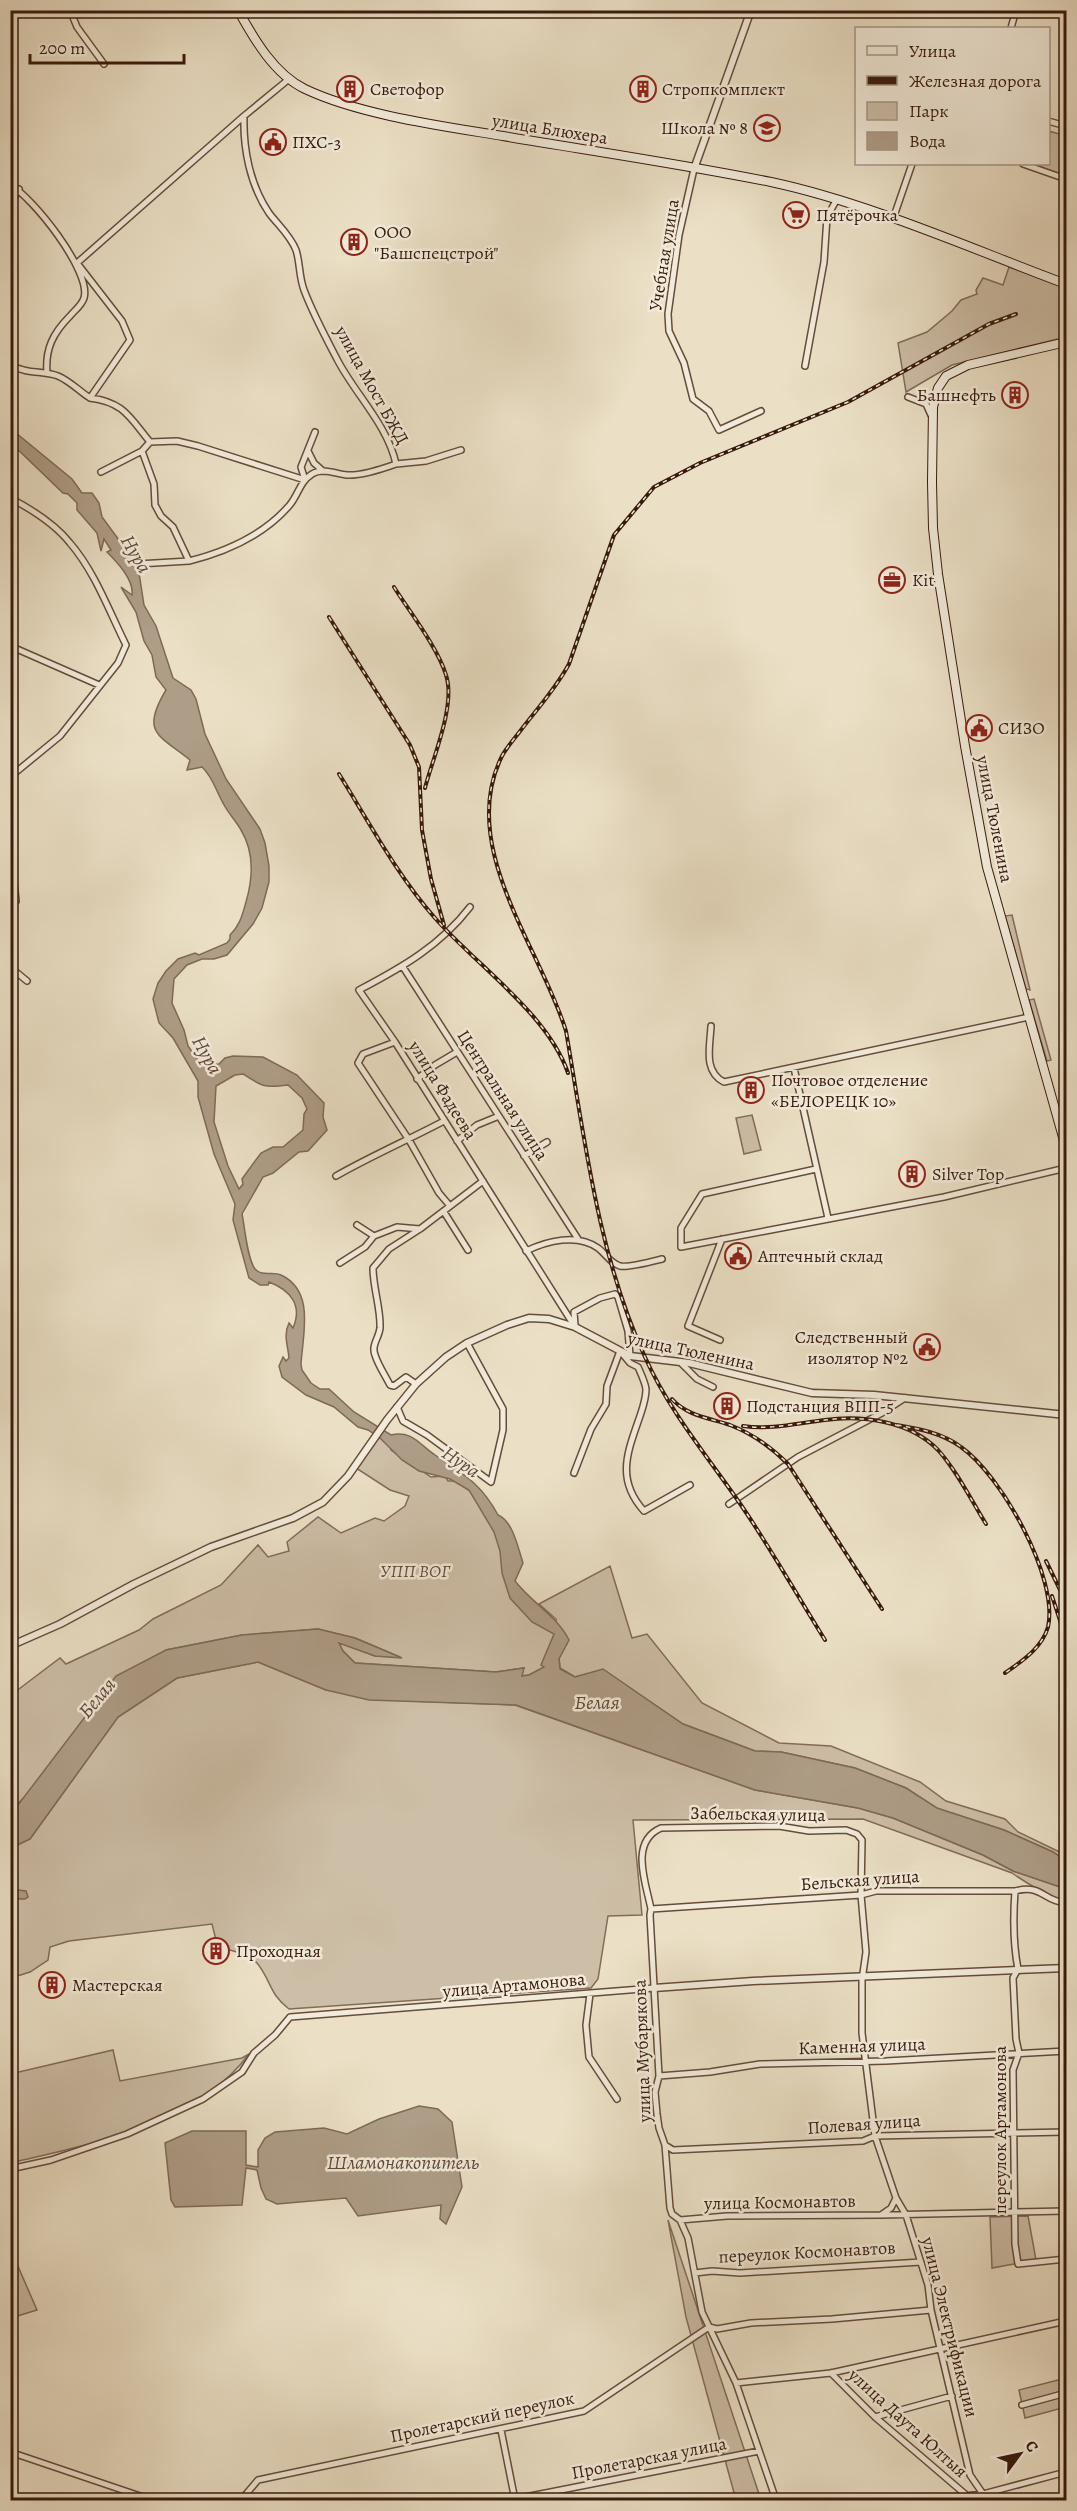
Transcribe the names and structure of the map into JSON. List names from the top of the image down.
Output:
{
  "streets": {
    "main road": ["улица Блюхера", "улица Тюленина"],
    "street": [
      "Учебная улица",
      "улица Мост БЖД",
      "улица Фадеева",
      "Центральная улица",
      "Забельская улица",
      "Бельская улица",
      "улица Артамонова",
      "Каменная улица",
      "улица Мубарякова",
      "Полевая улица",
      "переулок Артамонова",
      "улица Космонавтов",
      "переулок Космонавтов",
      "улица Электрификации",
      "Пролетарский переулок",
      "улица Даута Юлтыя",
      "Пролетарская улица"
    ]
  },
  "crossings": [
    ["улица Блюхера", "Учебная улица"],
    ["улица Тюленина", "улица Фадеева"],
    ["улица Фадеева", "Центральная улица"],
    ["Забельская улица", "улица Мубарякова"],
    ["Забельская улица", "улица Электрификации"],
    ["Бельская улица", "улица Мубарякова"],
    ["Бельская улица", "переулок Артамонова"],
    ["Бельская улица", "улица Электрификации"],
    ["улица Артамонова", "улица Мубарякова"],
    ["улица Артамонова", "переулок Артамонова"],
    ["улица Артамонова", "улица Электрификации"],
    ["Каменная улица", "улица Мубарякова"],
    ["Каменная улица", "переулок Артамонова"],
    ["Каменная улица", "улица Электрификации"],
    ["улица Мубарякова", "Полевая улица"],
    ["улица Мубарякова", "улица Космонавтов"],
    ["улица Мубарякова", "переулок Космонавтов"],
    ["улица Мубарякова", "Пролетарский переулок"],
    ["улица Мубарякова", "Пролетарская улица"],
    ["Полевая улица", "переулок Артамонова"],
    ["Полевая улица", "улица Электрификации"],
    ["переулок Артамонова", "улица Космонавтов"],
    ["улица Космонавтов", "улица Электрификации"],
    ["переулок Космонавтов", "улица Электрификации"]
  ],
  "water": ["Нура", "Белая", "Шламонакопитель"],
  "parks": ["УПП ВОГ"],
  "places": {
    "building": [
      "Светофор",
      "Стропкомплект",
      "ООО \"Башспецстрой\"",
      "Башнефть",
      "Почтовое отделение «БЕЛОРЕЦК 10»",
      "Silver Top",
      "Подстанция ВПП-5",
      "Проходная",
      "Мастерская"
    ],
    "school or university": ["Школа № 8"],
    "public building": [
      "ПХС-3",
      "СИЗО",
      "Аптечный склад",
      "Следственный изолятор №2"
    ],
    "supermarket": ["Пятёрочка"],
    "office": ["Kit"]
  },
  "legend": [
    "Улица",
    "Железная дорога",
    "Парк",
    "Вода"
  ],
  "scale_bar": "200 m",
  "north": "top right"
}
